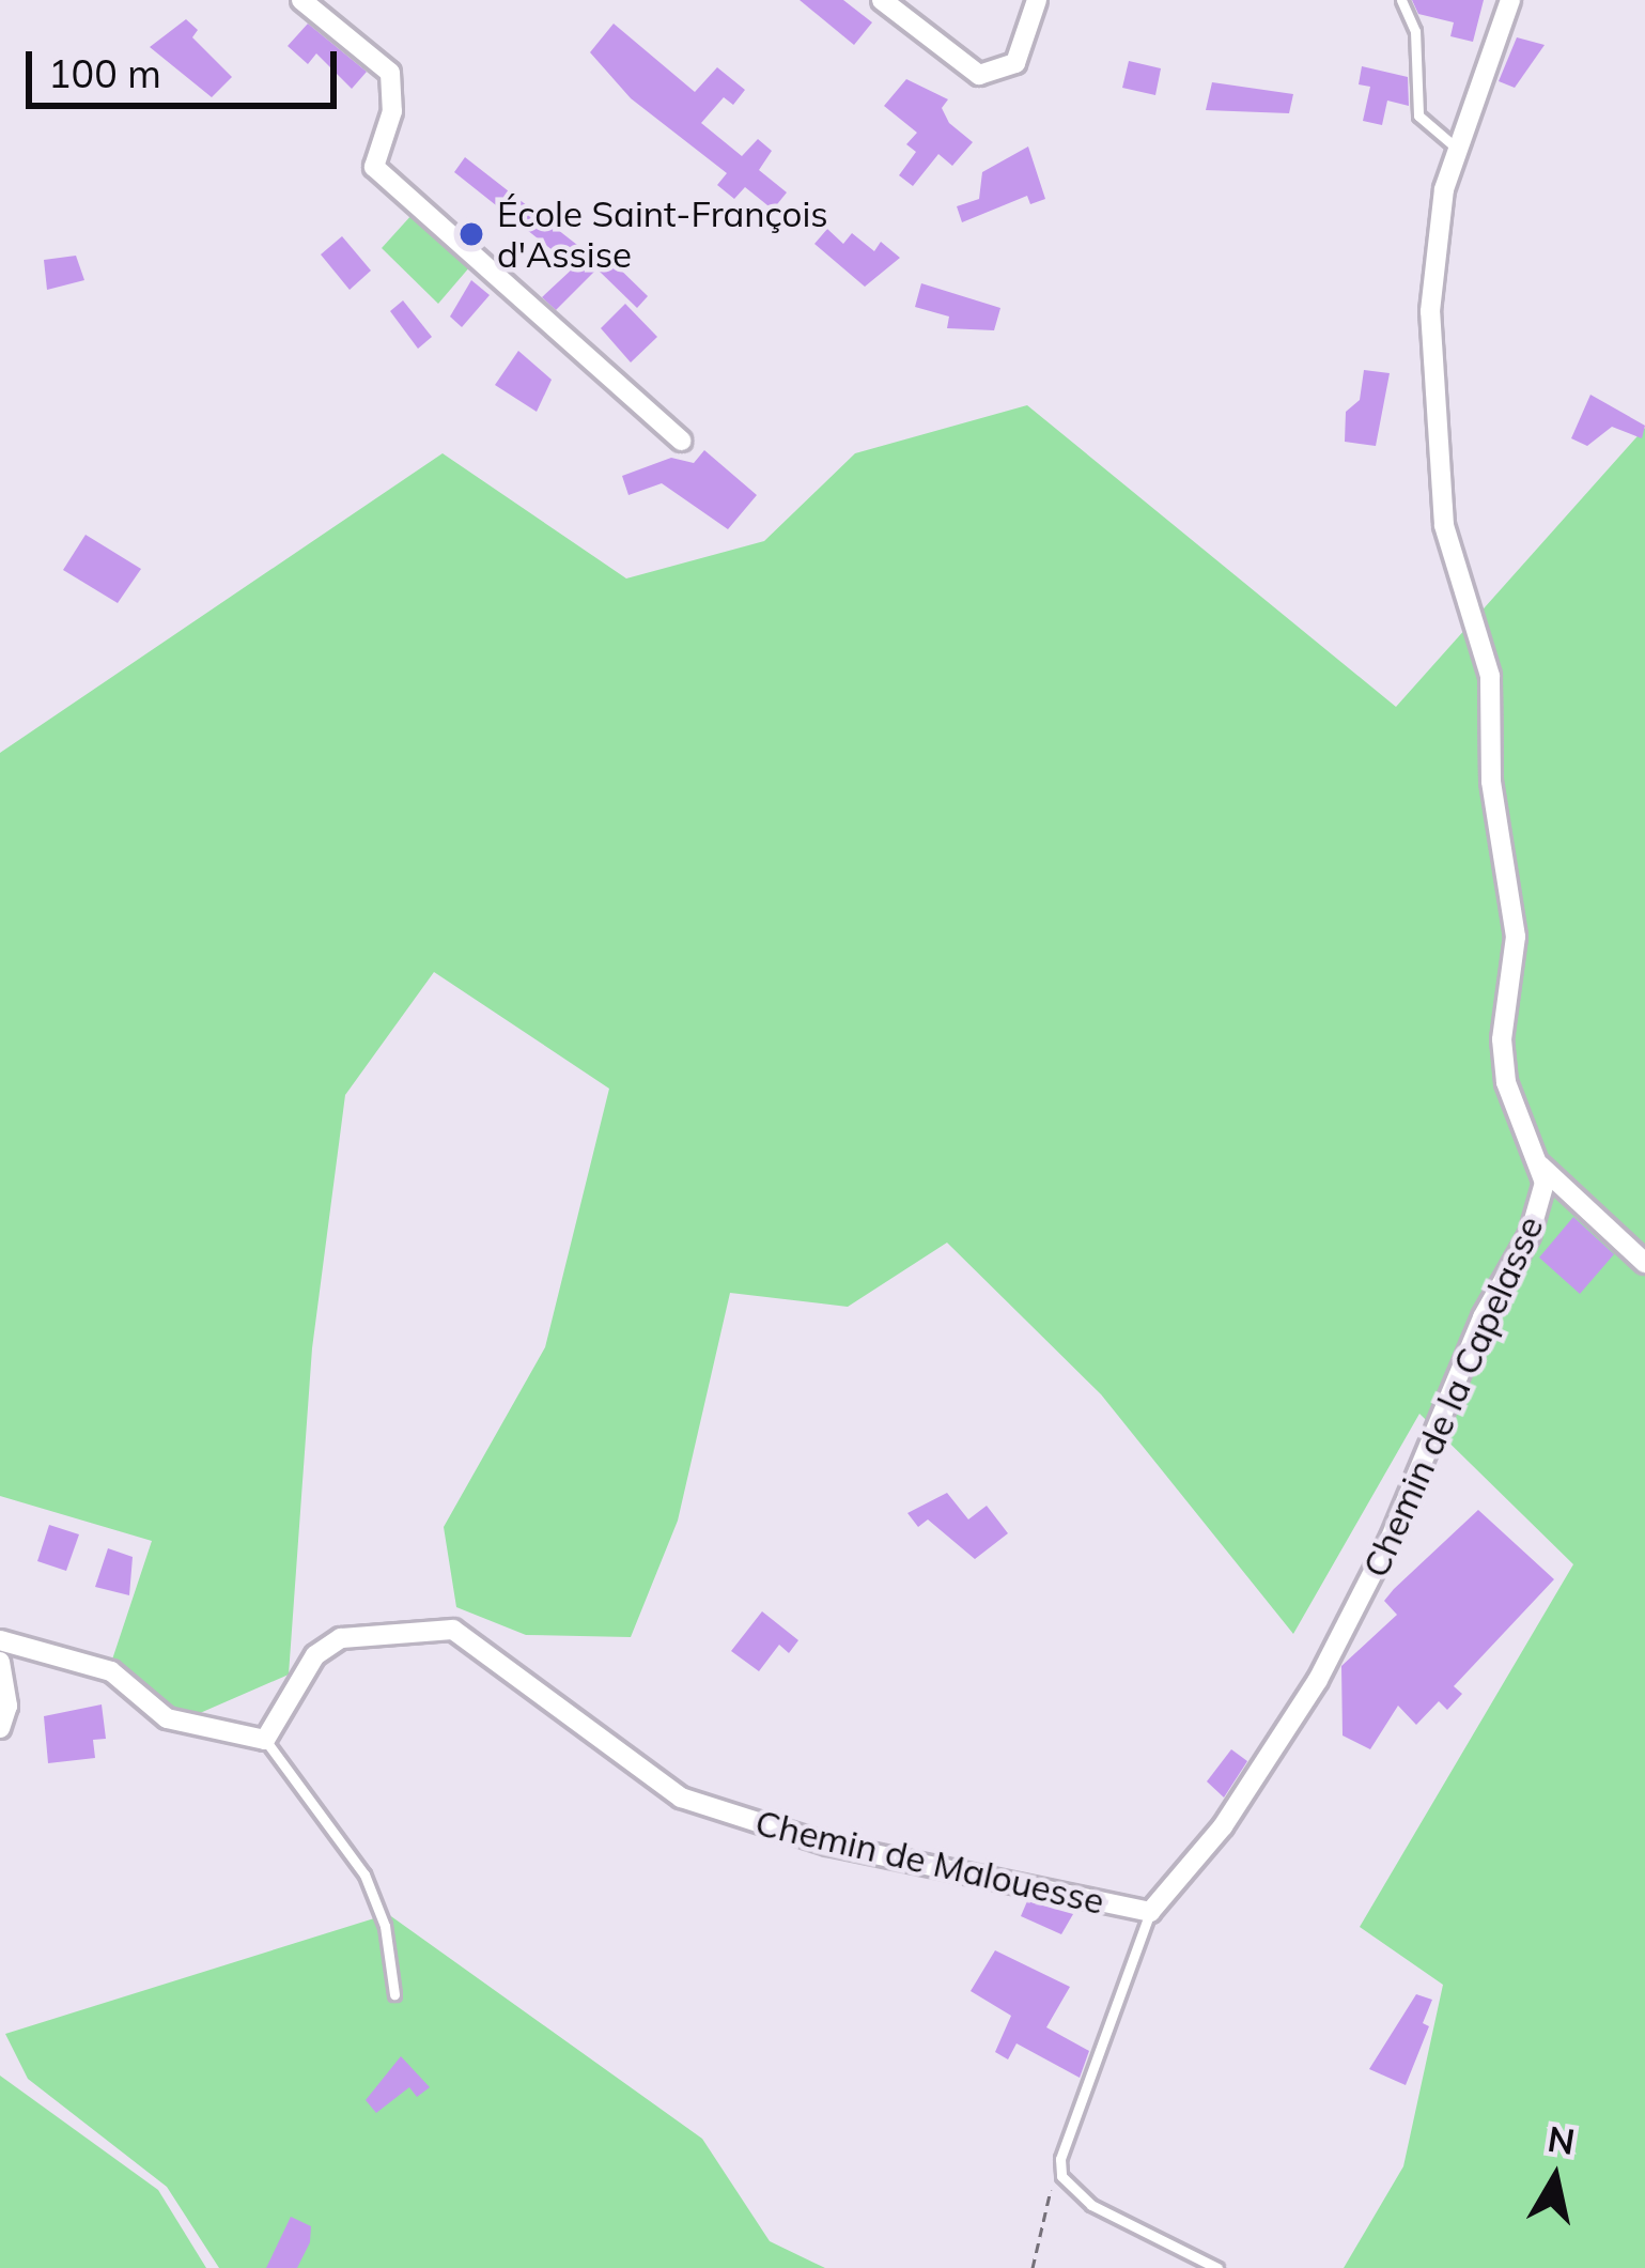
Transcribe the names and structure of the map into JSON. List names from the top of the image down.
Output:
{
  "streets": {
    "street": ["Chemin de la Capelasse", "Chemin de Malouesse"]
  },
  "crossings": [
    ["Chemin de la Capelasse", "Chemin de Malouesse"]
  ],
  "places": ["École Saint-François d'Assise"],
  "scale_bar": "100 m",
  "north": "top"
}
